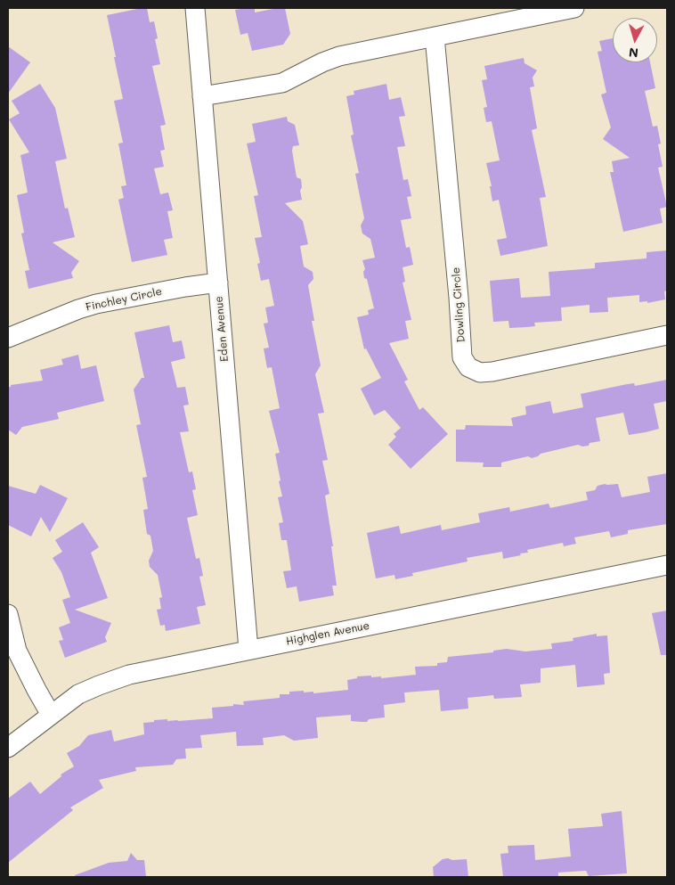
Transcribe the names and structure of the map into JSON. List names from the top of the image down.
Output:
{
  "streets": {
    "street": [
      "Finchley Circle",
      "Dowling Circle",
      "Eden Avenue",
      "Highglen Avenue"
    ]
  },
  "crossings": [
    ["Finchley Circle", "Eden Avenue"],
    ["Eden Avenue", "Highglen Avenue"]
  ],
  "north": "bottom"
}
